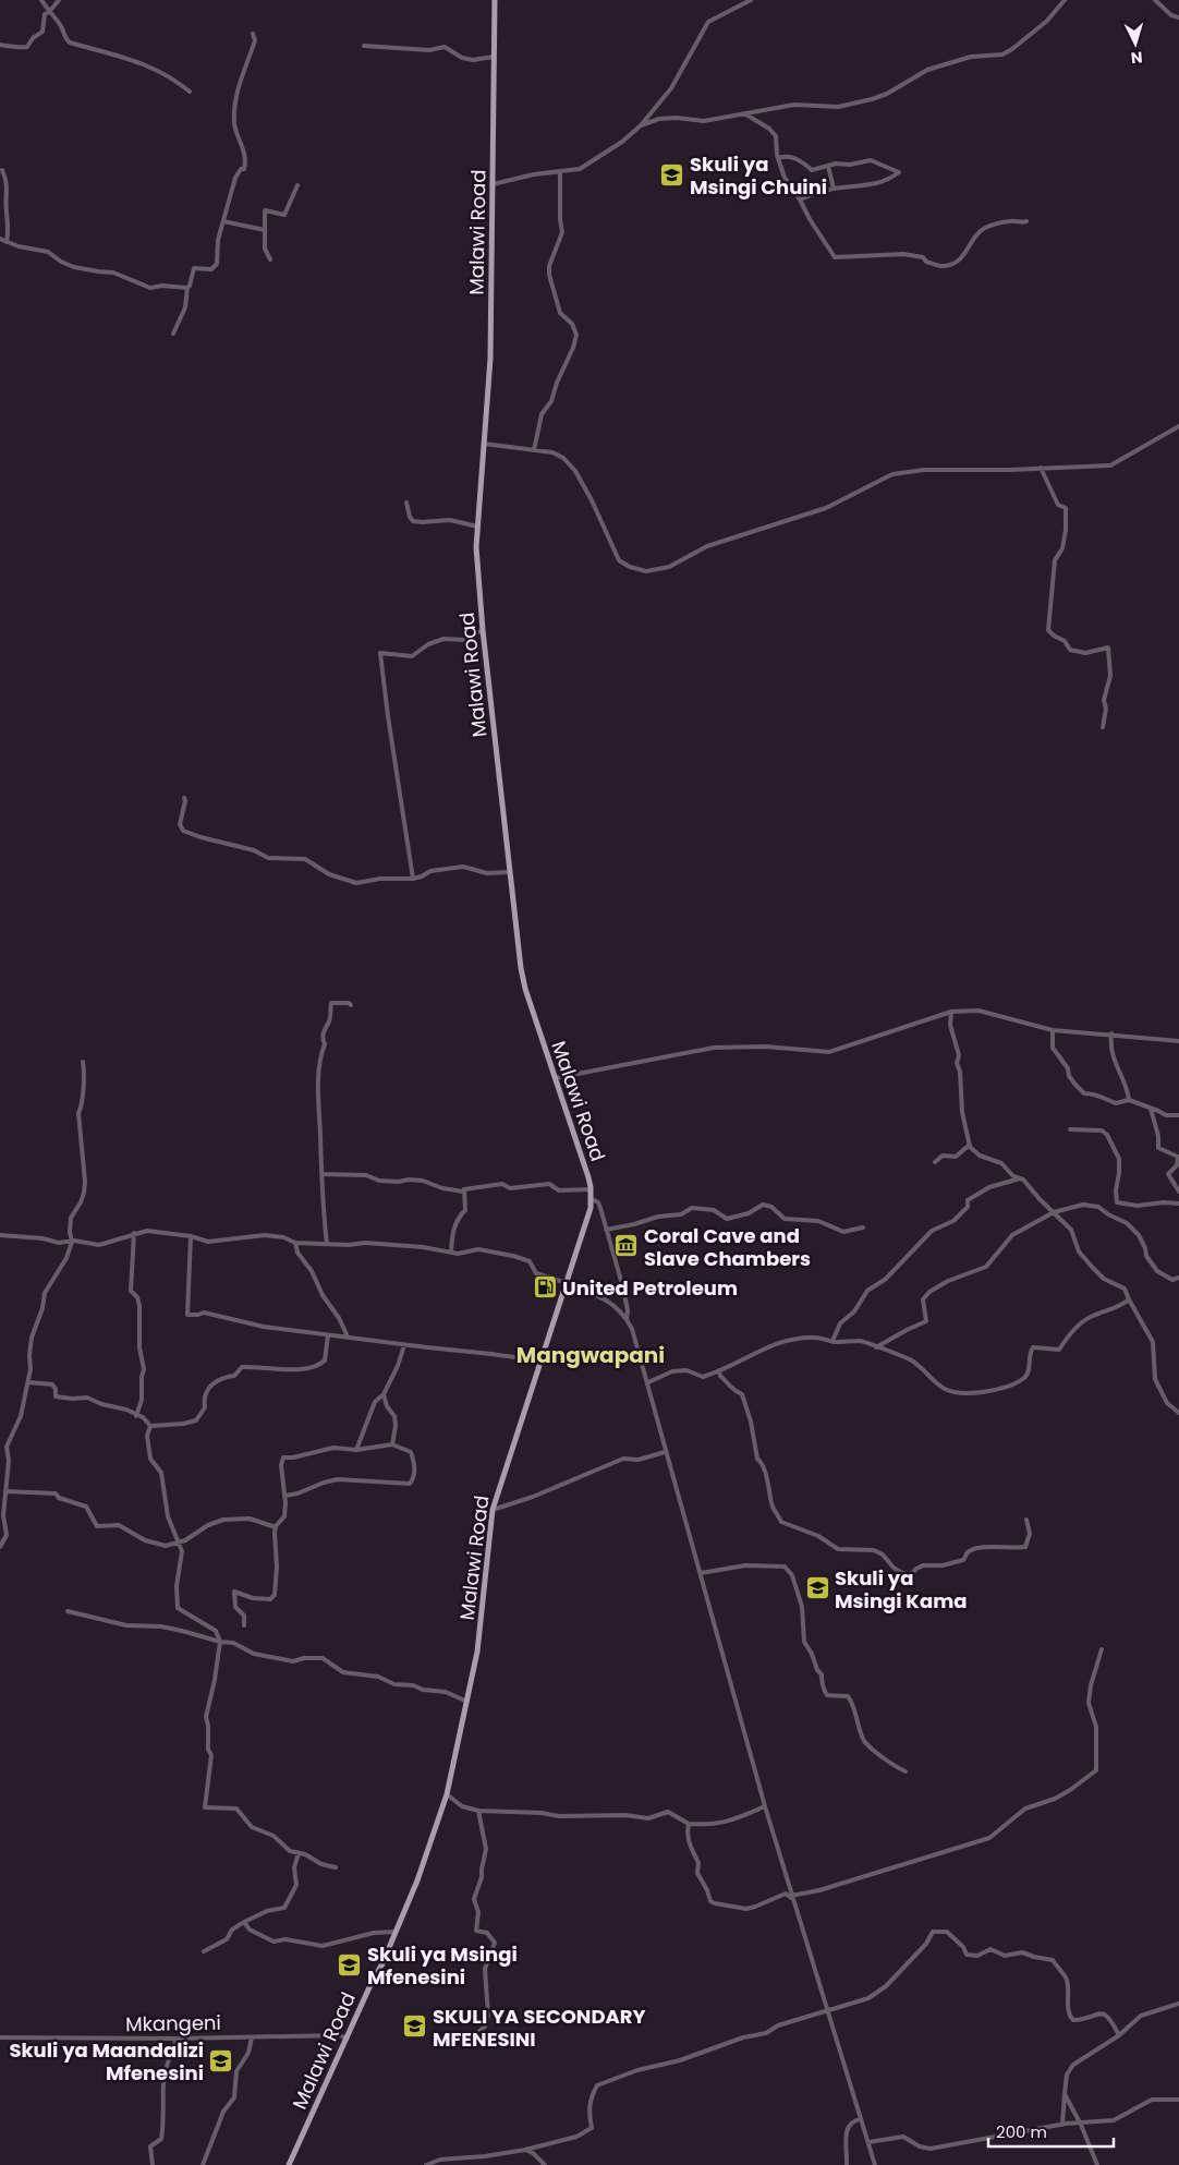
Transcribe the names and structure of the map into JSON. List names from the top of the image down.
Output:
{
  "streets": {
    "main road": ["Malawi Road"],
    "street": ["Mkangeni"]
  },
  "crossings": [
    ["Malawi Road", "Mkangeni"]
  ],
  "districts": ["Mangwapani"],
  "places": {
    "school or university": [
      "Skuli ya Msingi Chuini",
      "Skuli ya Msingi Kama",
      "Skuli ya Msingi Mfenesini",
      "SKULI YA SECONDARY MFENESINI",
      "Skuli ya Maandalizi Mfenesini"
    ],
    "museum": ["Coral Cave and Slave Chambers"],
    "fuel station": ["United Petroleum"]
  },
  "scale_bar": "200 m",
  "north": "bottom"
}
